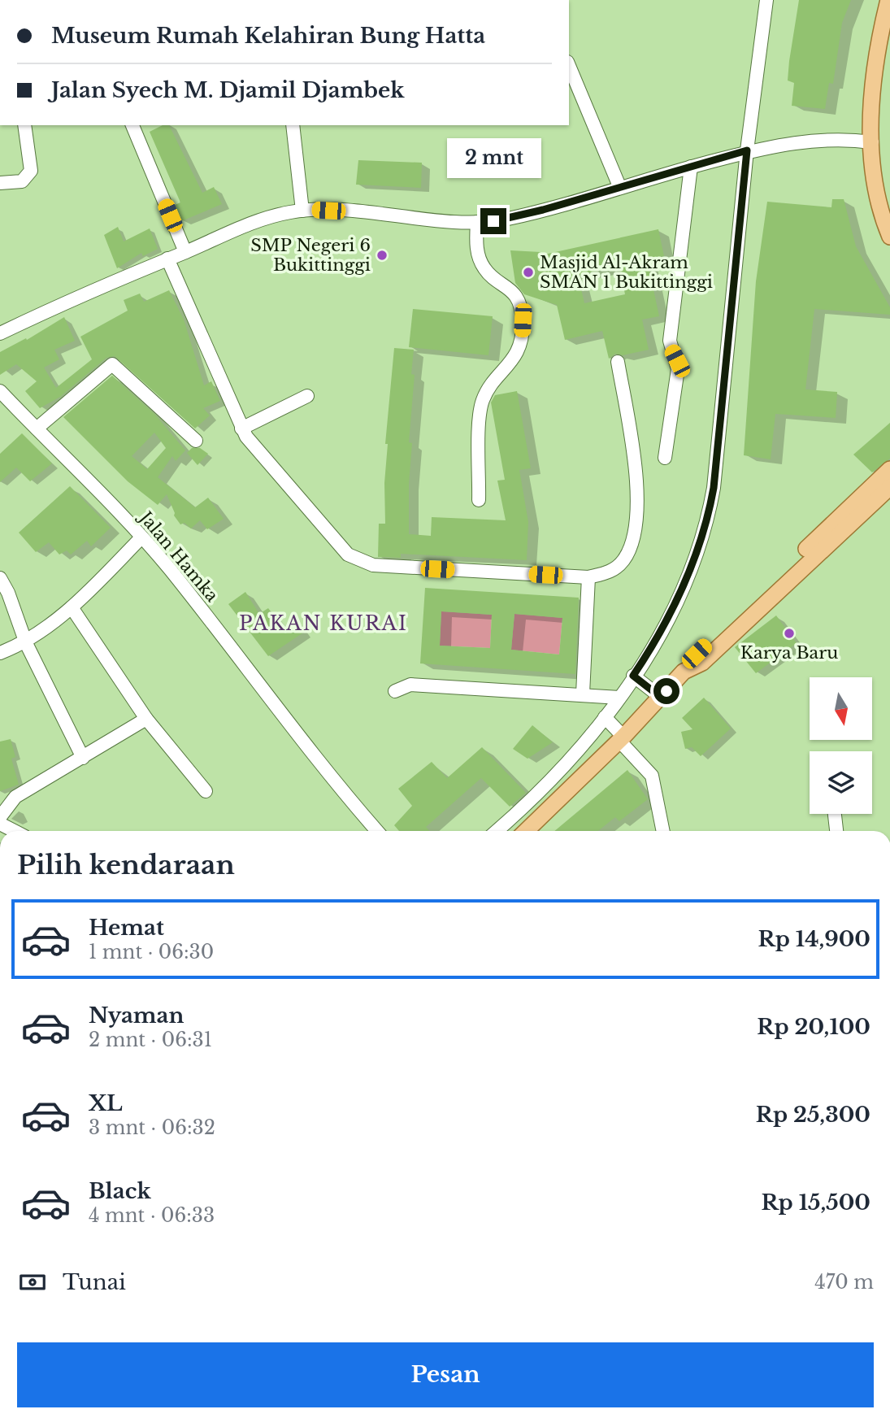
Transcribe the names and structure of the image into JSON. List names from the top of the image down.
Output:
{
  "streets": {
    "street": ["Jalan Hamka"]
  },
  "districts": ["PAKAN KURAI"],
  "places": ["SMP Negeri 6 Bukittinggi", "Masjid Al-Akram SMAN 1 Bukittinggi", "Karya Baru"],
  "north": "bottom",
  "page": {
    "banner": ["Museum Rumah Kelahiran Bung Hatta", "Jalan Syech M. Djamil Djambek"],
    "bubble": "2 mnt",
    "heading": "Pilih kendaraan",
    "list": [
      {
        "name": "Hemat",
        "note": "1 mnt · 06:30",
        "value": "Rp 14,900"
      },
      {
        "name": "Nyaman",
        "note": "2 mnt · 06:31",
        "value": "Rp 20,100"
      },
      {
        "name": "XL",
        "note": "3 mnt · 06:32",
        "value": "Rp 25,300"
      },
      {
        "name": "Black",
        "note": "4 mnt · 06:33",
        "value": "Rp 15,500"
      }
    ],
    "pay": ["Tunai", "470 m"],
    "buttons": "Pesan"
  }
}
